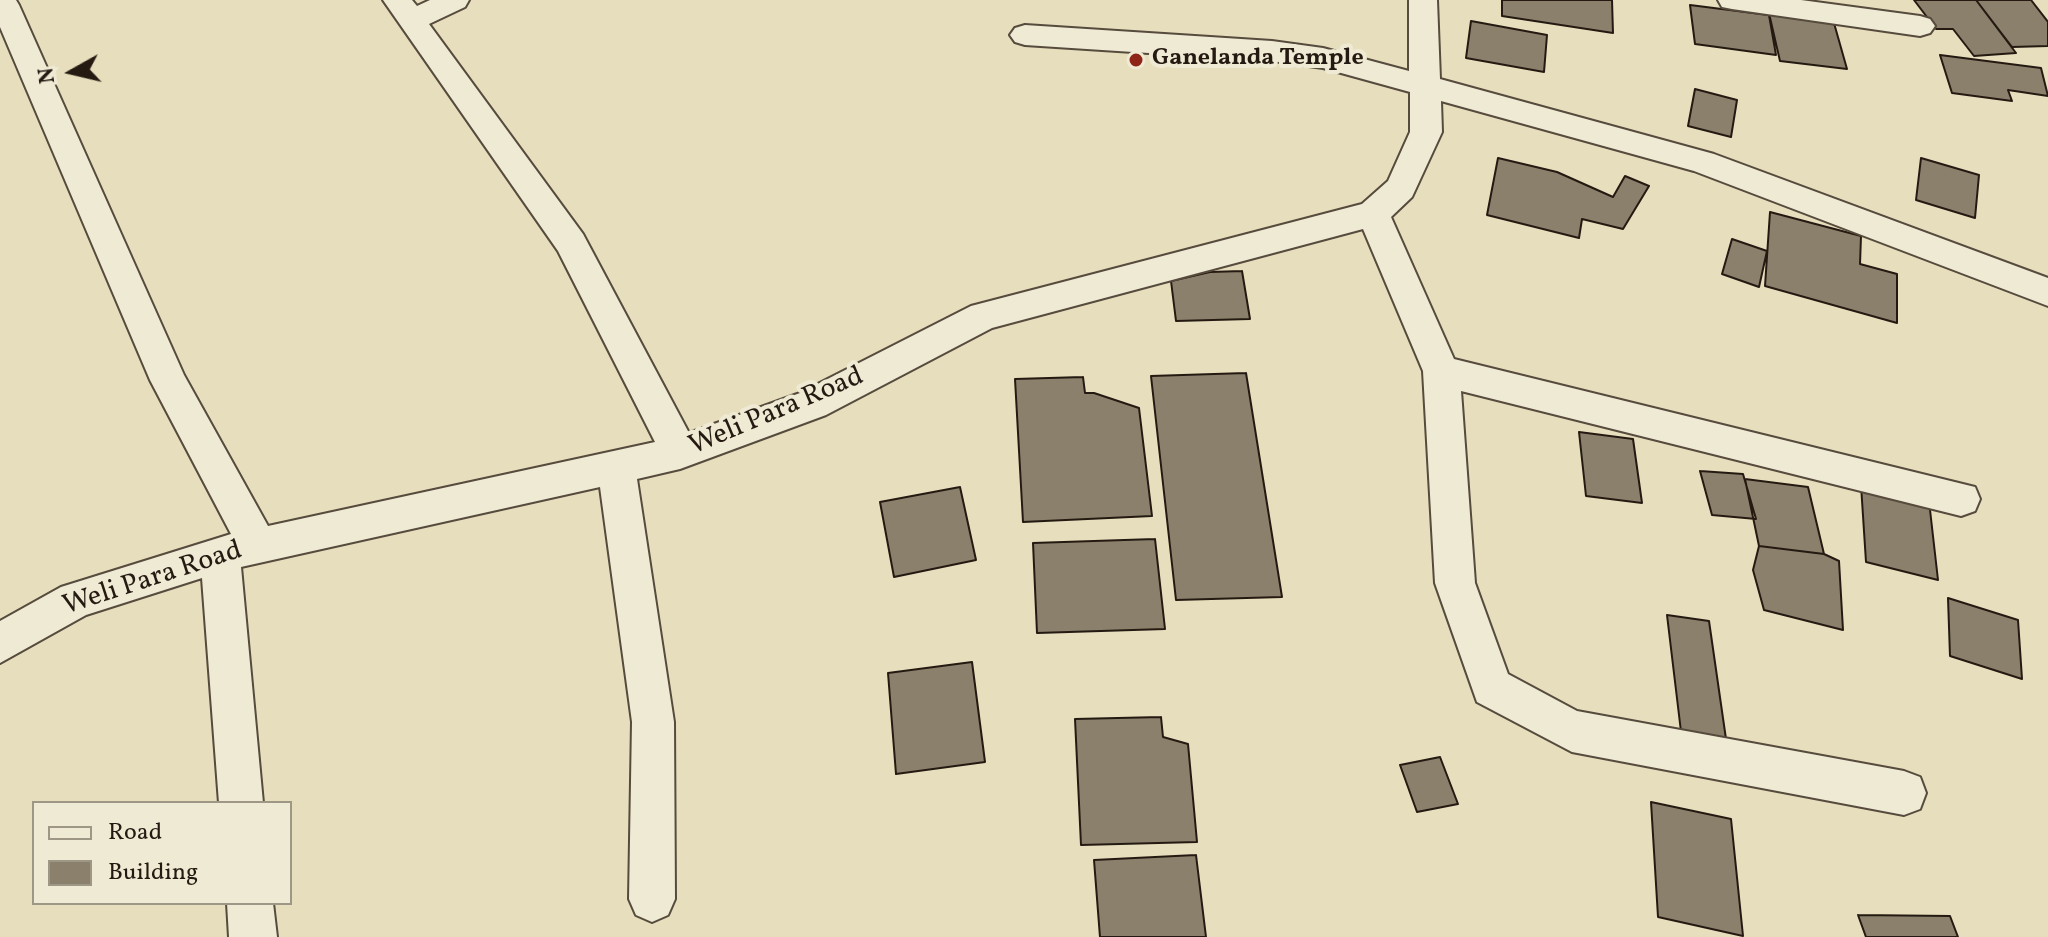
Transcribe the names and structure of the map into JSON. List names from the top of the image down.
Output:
{
  "streets": {
    "street": ["Weli Para Road"]
  },
  "places": ["Ganelanda Temple"],
  "legend": ["Road", "Building"],
  "north": "left"
}
